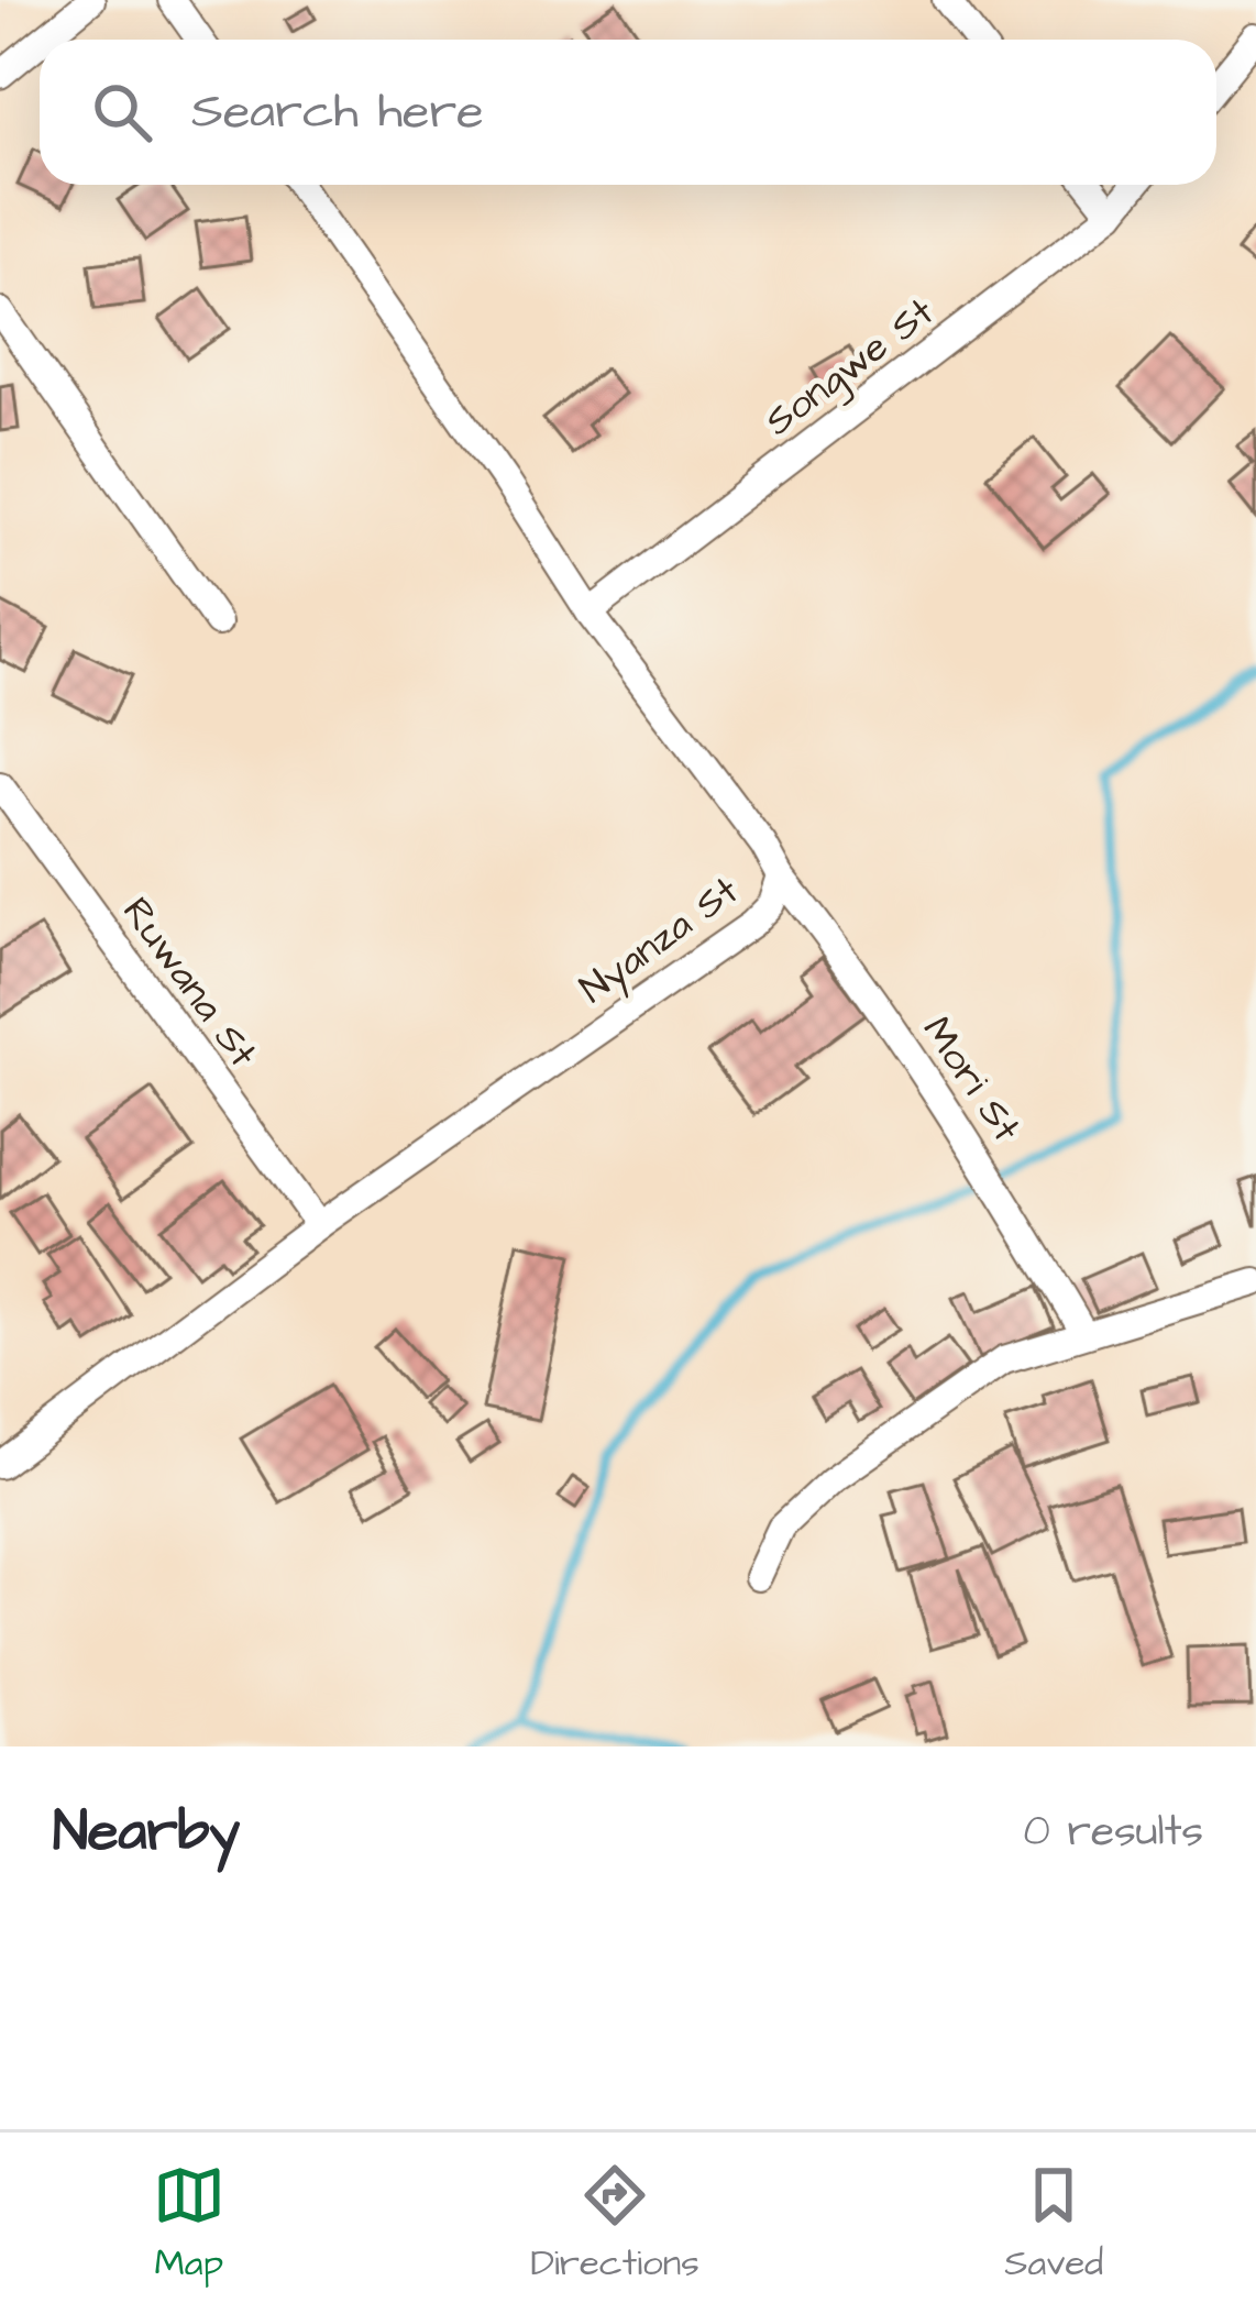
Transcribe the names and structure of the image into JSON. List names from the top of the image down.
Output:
{
  "streets": {
    "street": [
      "Songwe St",
      "Nyanza St",
      "Ruwana St",
      "Mori St"
    ]
  },
  "crossings": [
    ["Songwe St", "Nyanza St"],
    ["Nyanza St", "Ruwana St"],
    ["Nyanza St", "Mori St"]
  ],
  "page": {
    "search": "Search here",
    "heading": ["Nearby", "0 results"],
    "nav": ["Map", "Directions", "Saved"]
  }
}
